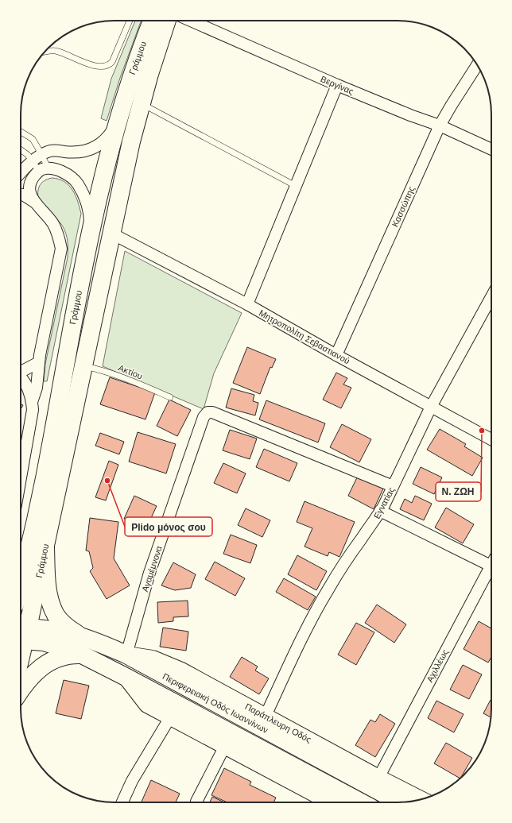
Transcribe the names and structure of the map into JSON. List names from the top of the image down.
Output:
{
  "streets": {
    "main road": ["Γράμμου", "Περιφερειακή Οδός Ιωαννίνων"],
    "street": [
      "Βεργίνας",
      "Κασσώπης",
      "Μητροπολίτη Σεβαστιανού",
      "Εγνατίας",
      "Αγαμέμνονα",
      "Αχιλλέως",
      "Παράπλευρη Οδός"
    ],
    "lane": ["Ακτίου"]
  },
  "crossings": [
    ["Γράμμου", "Μητροπολίτη Σεβαστιανού"],
    ["Γράμμου", "Ακτίου"],
    ["Γράμμου", "Περιφερειακή Οδός Ιωαννίνων"],
    ["Βεργίνας", "Κασσώπης"],
    ["Κασσώπης", "Μητροπολίτη Σεβαστιανού"],
    ["Μητροπολίτη Σεβαστιανού", "Εγνατίας"],
    ["Εγνατίας", "Αγαμέμνονα"],
    ["Εγνατίας", "Παράπλευρη Οδός"],
    ["Αγαμέμνονα", "Περιφερειακή Οδός Ιωαννίνων"],
    ["Αγαμέμνονα", "Παράπλευρη Οδός"],
    ["Αχιλλέως", "Παράπλευρη Οδός"],
    ["Περιφερειακή Οδός Ιωαννίνων", "Παράπλευρη Οδός"]
  ],
  "places": ["Ν. ΖΩΗ", "Plido μόνος σου"]
}
